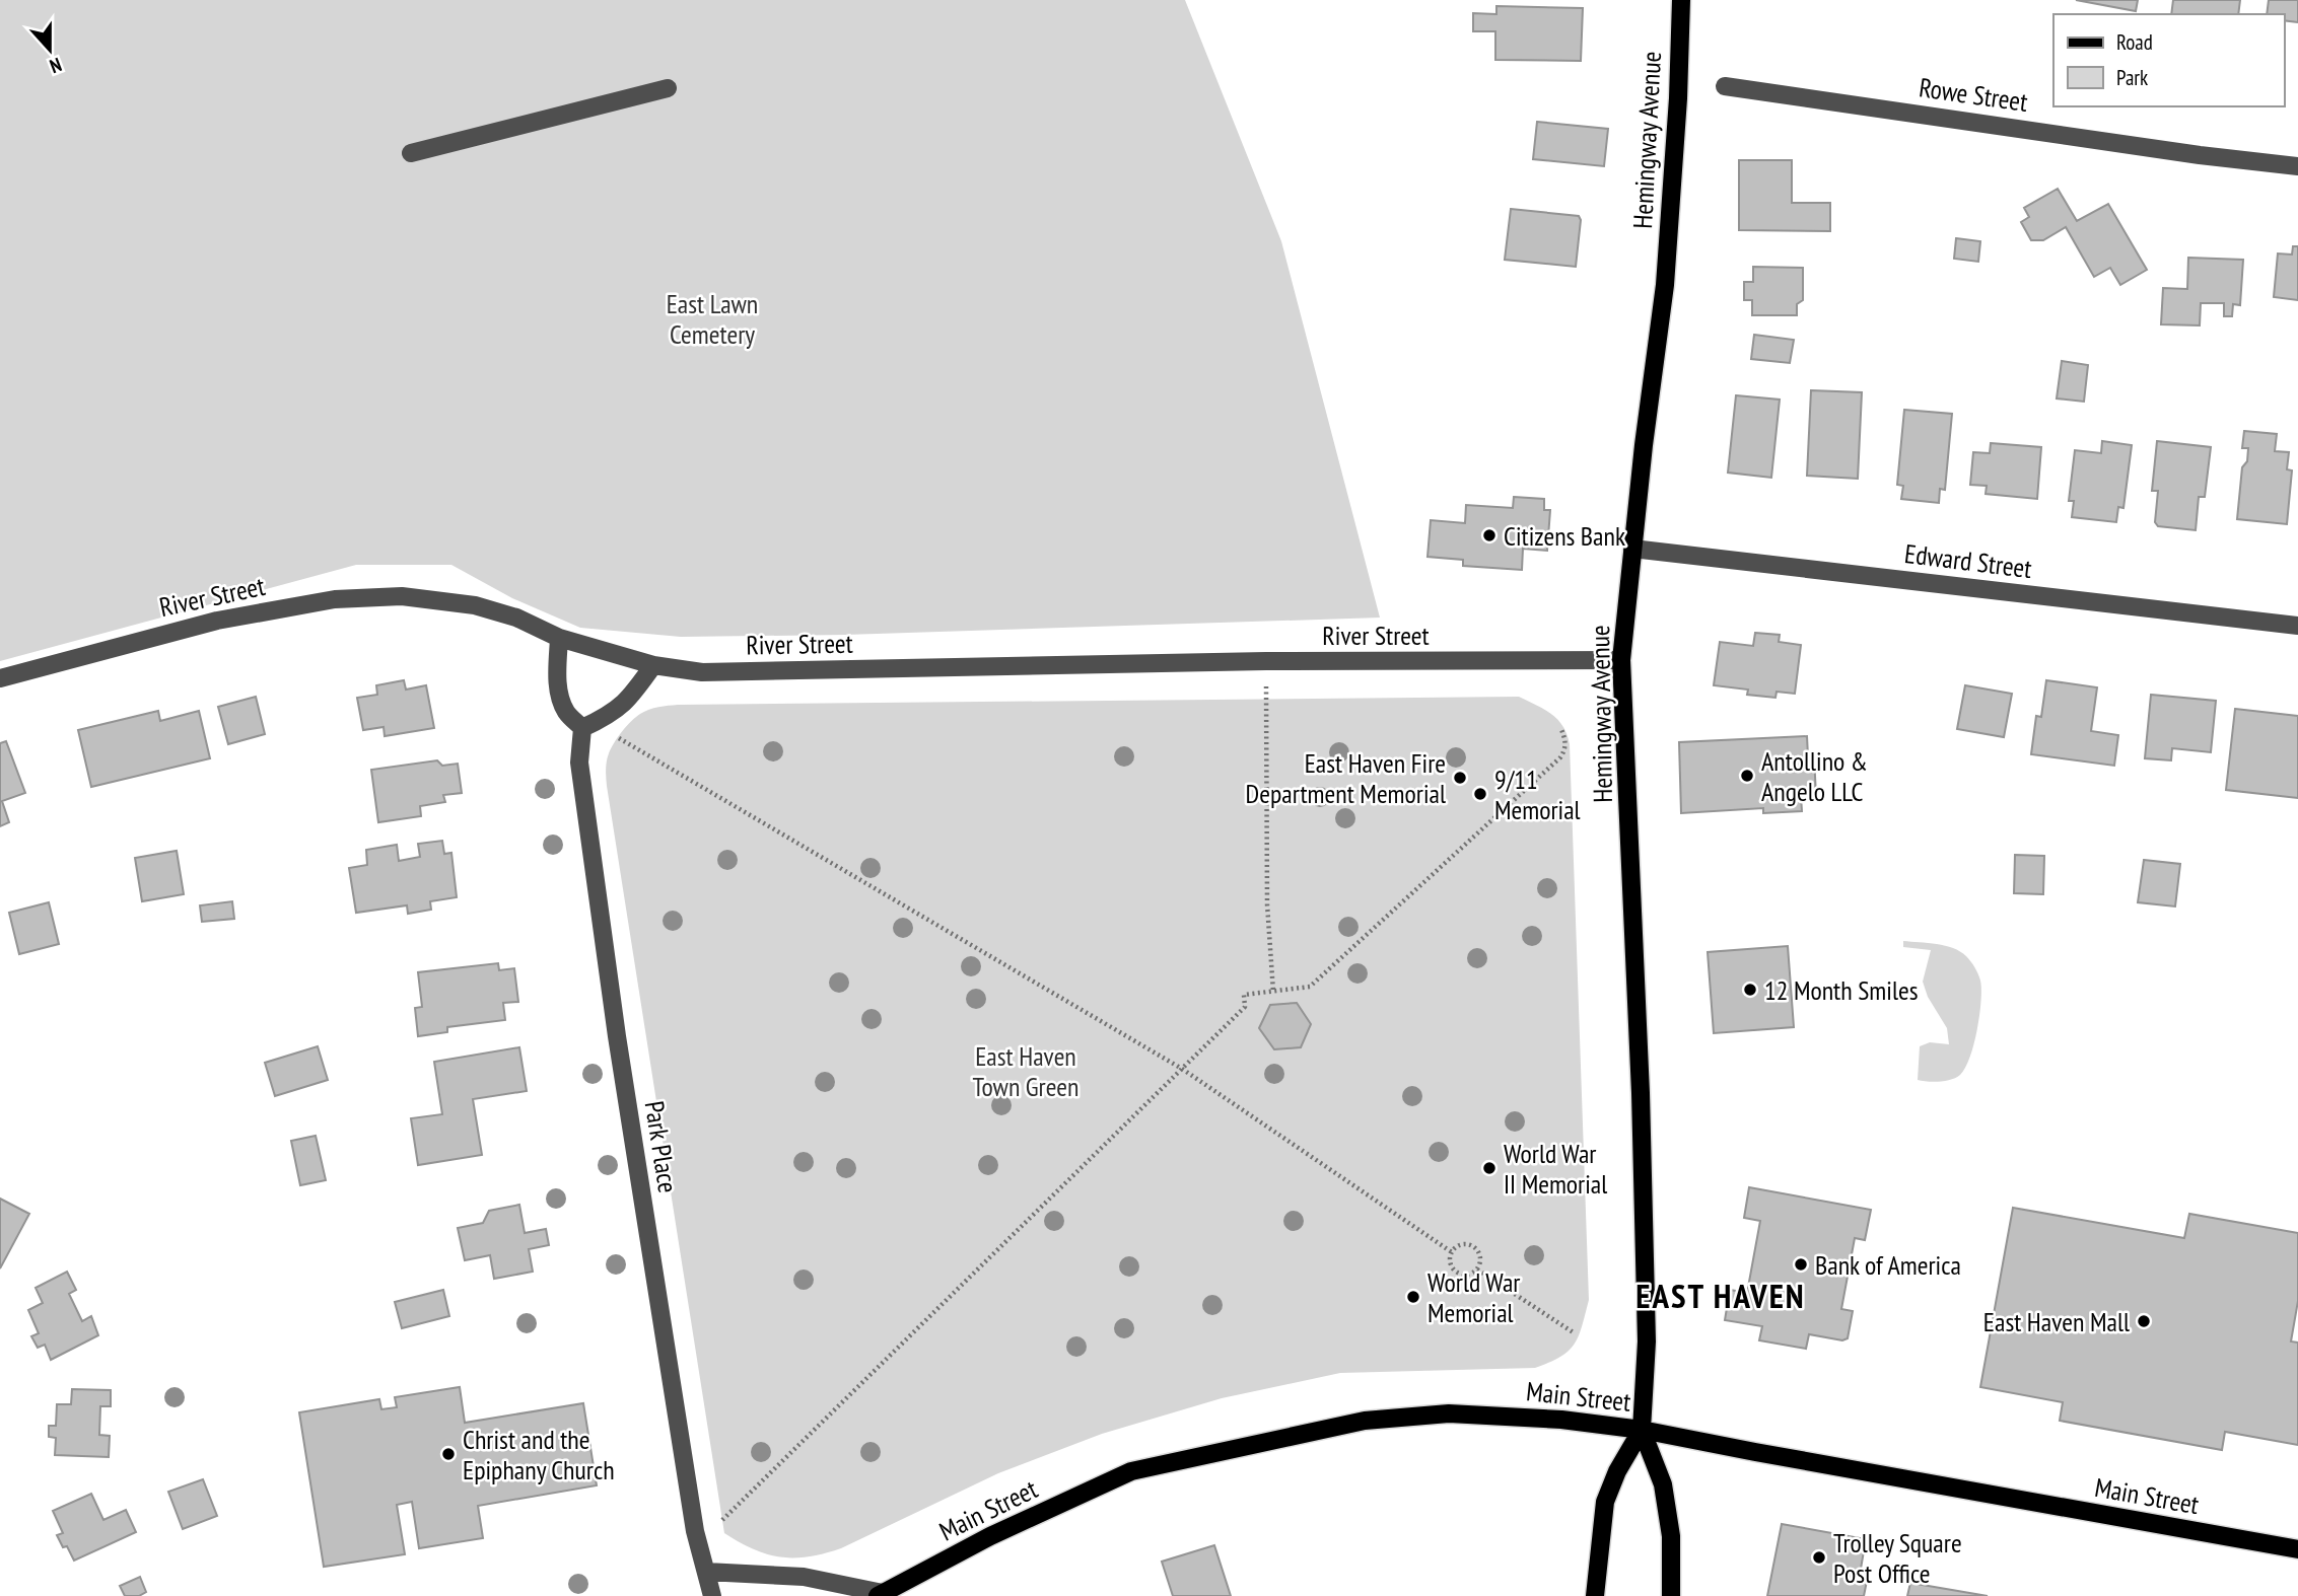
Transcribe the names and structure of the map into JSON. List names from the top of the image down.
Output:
{
  "streets": {
    "main road": ["Hemingway Avenue", "Main Street"],
    "street": [
      "Rowe Street",
      "Edward Street",
      "River Street",
      "Park Place"
    ]
  },
  "crossings": [
    ["Hemingway Avenue", "Edward Street"],
    ["Hemingway Avenue", "River Street"],
    ["Hemingway Avenue", "Main Street"]
  ],
  "districts": ["EAST HAVEN"],
  "parks": ["East Lawn Cemetery", "East Haven Town Green"],
  "places": [
    "Citizens Bank",
    "Antollino & Angelo LLC",
    "East Haven Fire Department Memorial",
    "9/11 Memorial",
    "12 Month Smiles",
    "World War II Memorial",
    "Bank of America",
    "World War Memorial",
    "East Haven Mall",
    "Christ and the Epiphany Church",
    "Trolley Square Post Office"
  ],
  "legend": ["Road", "Park"],
  "north": "bottom"
}
